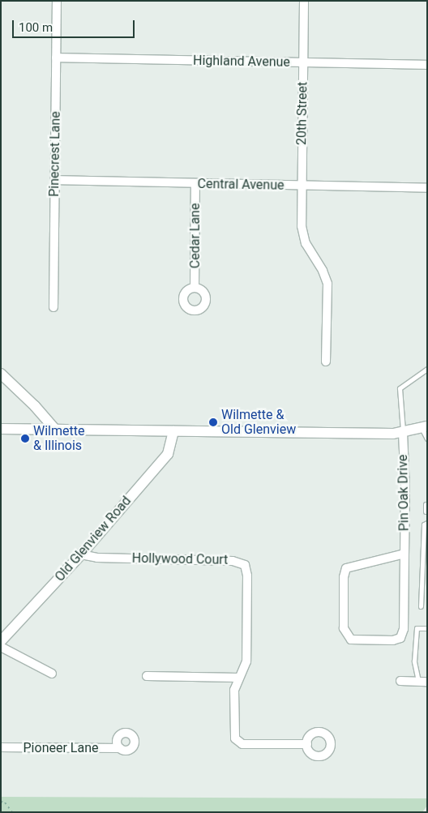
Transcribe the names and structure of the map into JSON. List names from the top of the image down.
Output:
{
  "streets": {
    "street": [
      "Highland Avenue",
      "20th Street",
      "Pinecrest Lane",
      "Central Avenue",
      "Cedar Lane",
      "Pin Oak Drive",
      "Old Glenview Road",
      "Hollywood Court",
      "Pioneer Lane"
    ]
  },
  "crossings": [
    ["Highland Avenue", "20th Street"],
    ["Highland Avenue", "Pinecrest Lane"],
    ["20th Street", "Central Avenue"],
    ["Pinecrest Lane", "Central Avenue"],
    ["Central Avenue", "Cedar Lane"],
    ["Old Glenview Road", "Hollywood Court"]
  ],
  "places": ["Wilmette & Old Glenview", "Wilmette & Illinois"],
  "scale_bar": "100 m"
}
